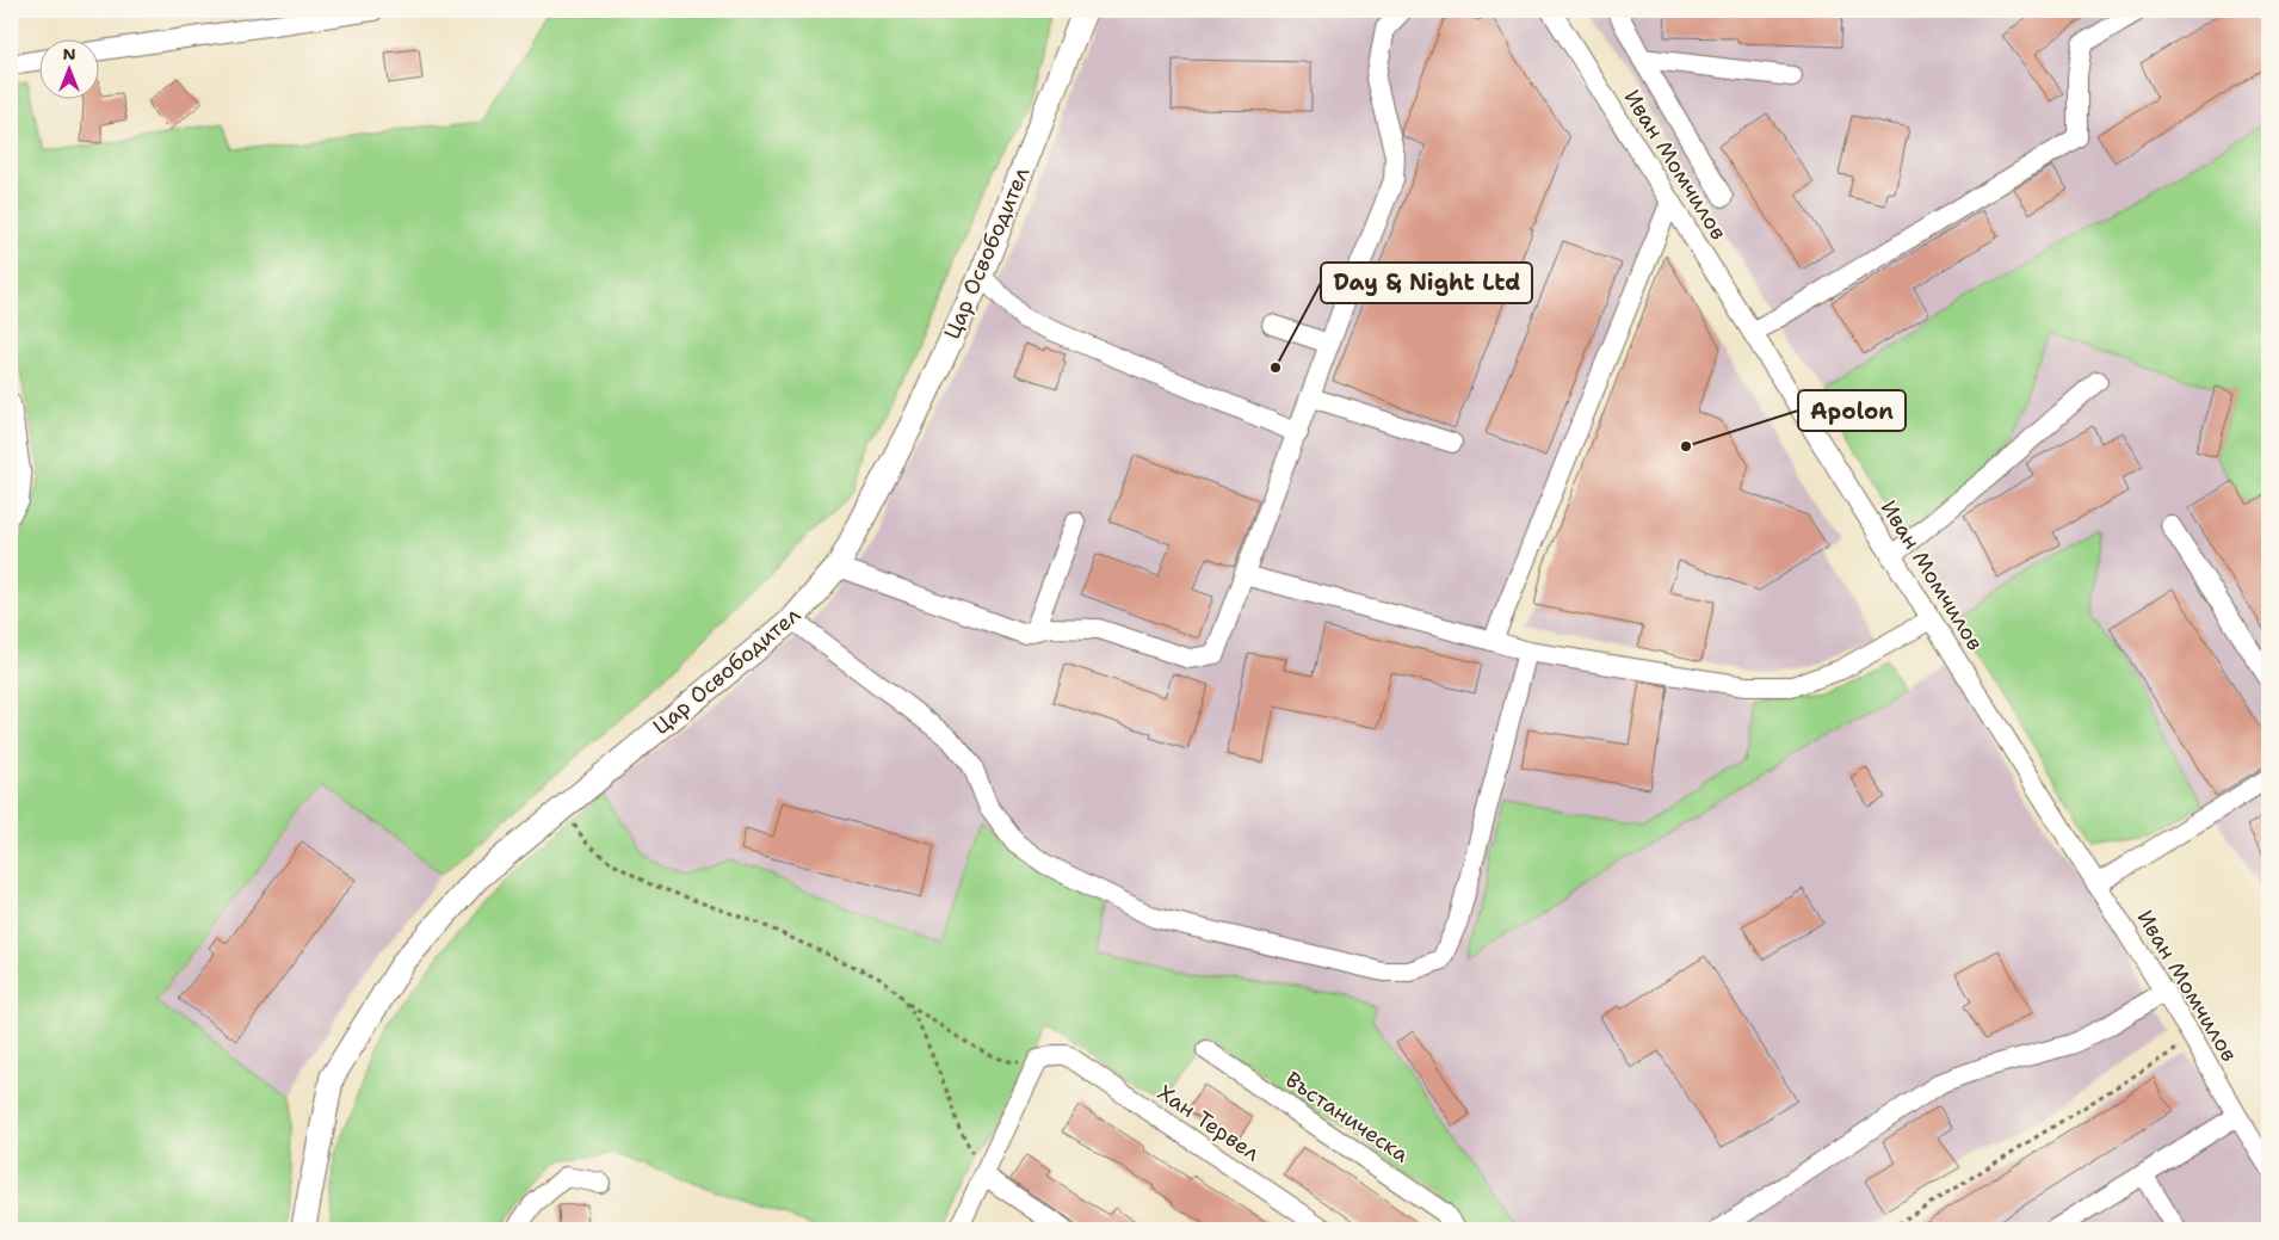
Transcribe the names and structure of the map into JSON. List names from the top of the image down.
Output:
{
  "streets": {
    "main road": ["Цар Освободител"],
    "street": ["Иван Момчилов", "Въстаническа", "Хан Тервел"]
  },
  "places": ["Day & Night Ltd", "Apolon"],
  "north": "top"
}
